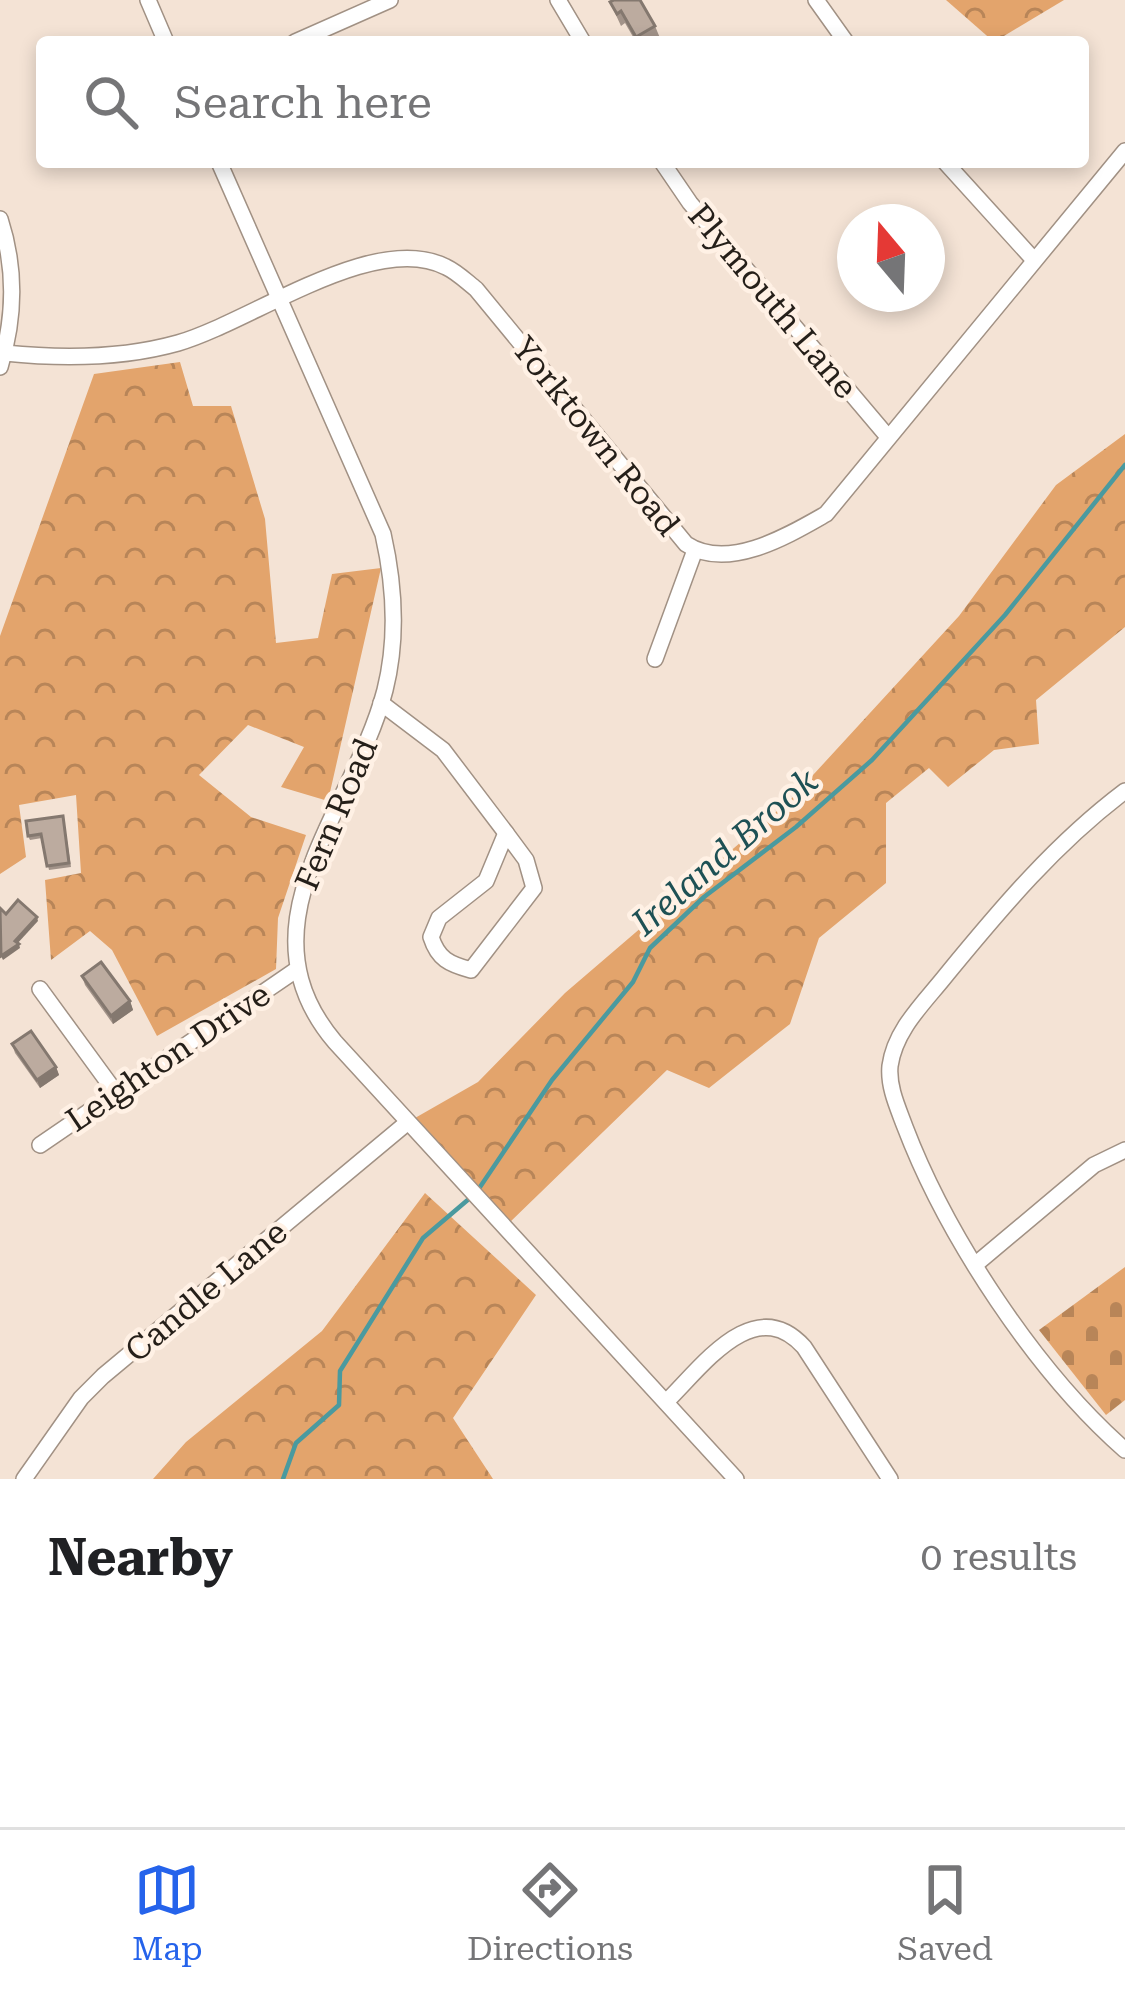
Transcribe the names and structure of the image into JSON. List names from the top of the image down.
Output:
{
  "streets": {
    "street": [
      "Plymouth Lane",
      "Yorktown Road",
      "Fern Road",
      "Leighton Drive",
      "Candle Lane"
    ]
  },
  "crossings": [
    ["Plymouth Lane", "Yorktown Road"],
    ["Yorktown Road", "Fern Road"],
    ["Fern Road", "Leighton Drive"],
    ["Fern Road", "Candle Lane"]
  ],
  "water": ["Ireland Brook"],
  "north": "top",
  "page": {
    "search": "Search here",
    "heading": ["Nearby", "0 results"],
    "nav": ["Map", "Directions", "Saved"]
  }
}
